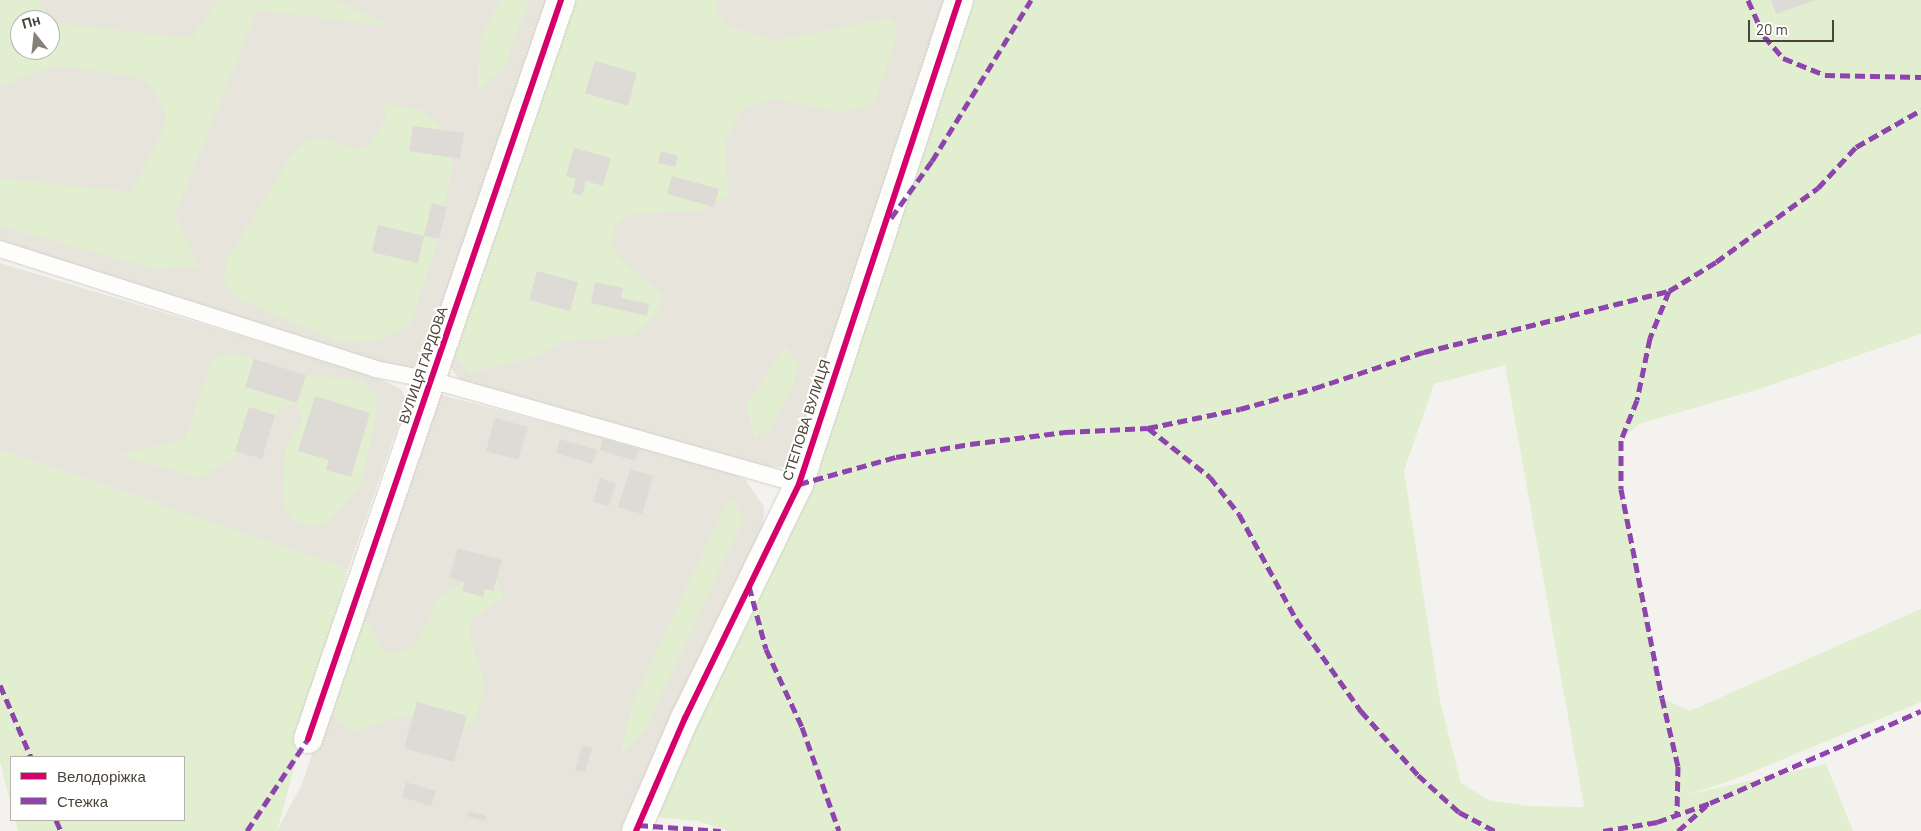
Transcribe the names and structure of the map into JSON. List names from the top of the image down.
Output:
{
  "streets": {
    "street": ["ВУЛИЦЯ ГАРДОВА", "СТЕПОВА ВУЛИЦЯ"]
  },
  "legend": ["Велодоріжка", "Стежка"],
  "scale_bar": "20 m",
  "north": "top"
}
